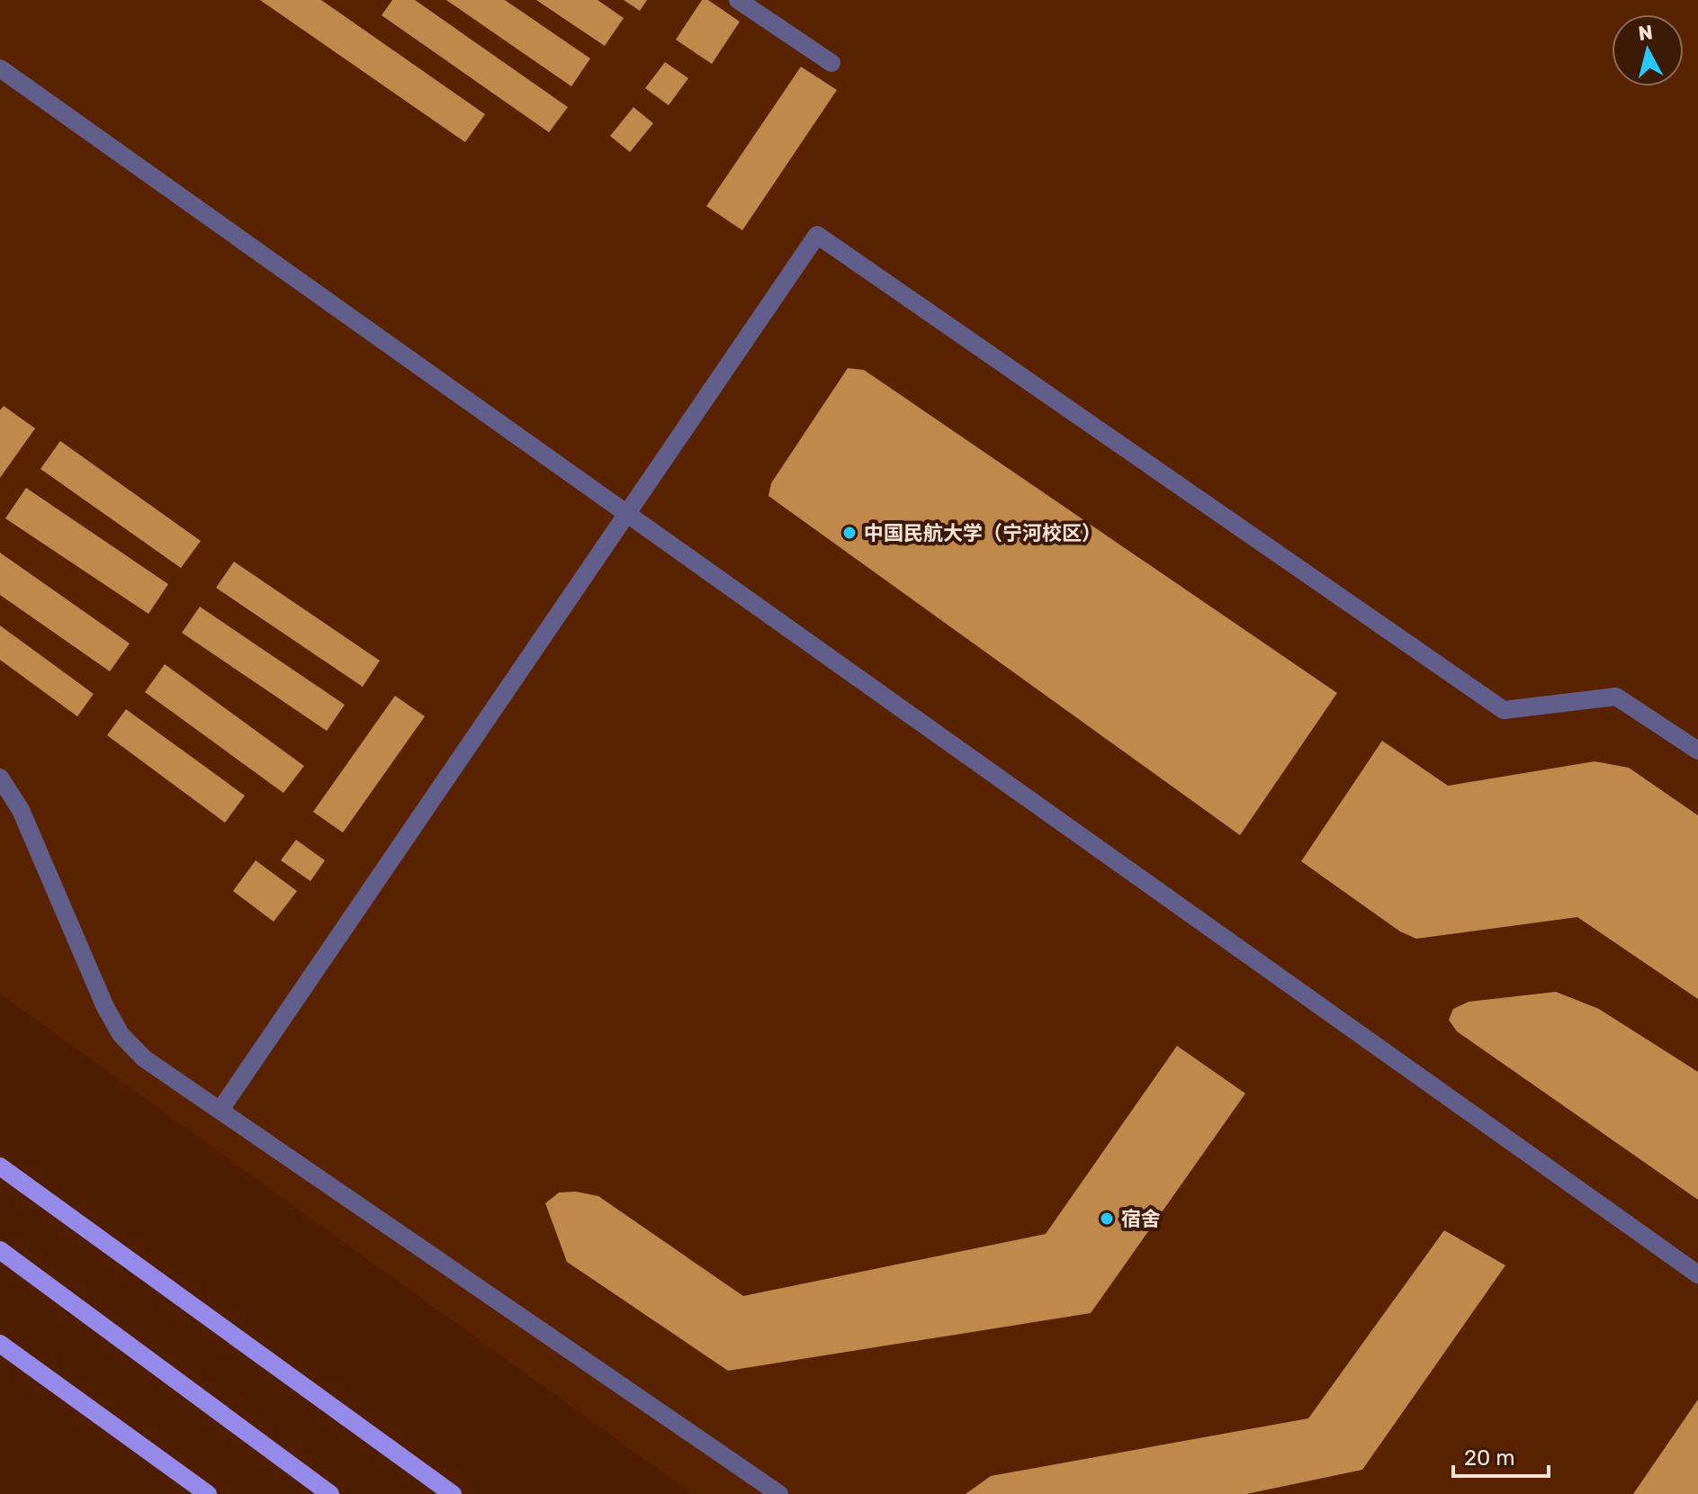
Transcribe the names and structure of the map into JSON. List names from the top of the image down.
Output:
{
  "places": ["中国民航大学（宁河校区）", "宿舍"],
  "scale_bar": "20 m",
  "north": "top"
}
